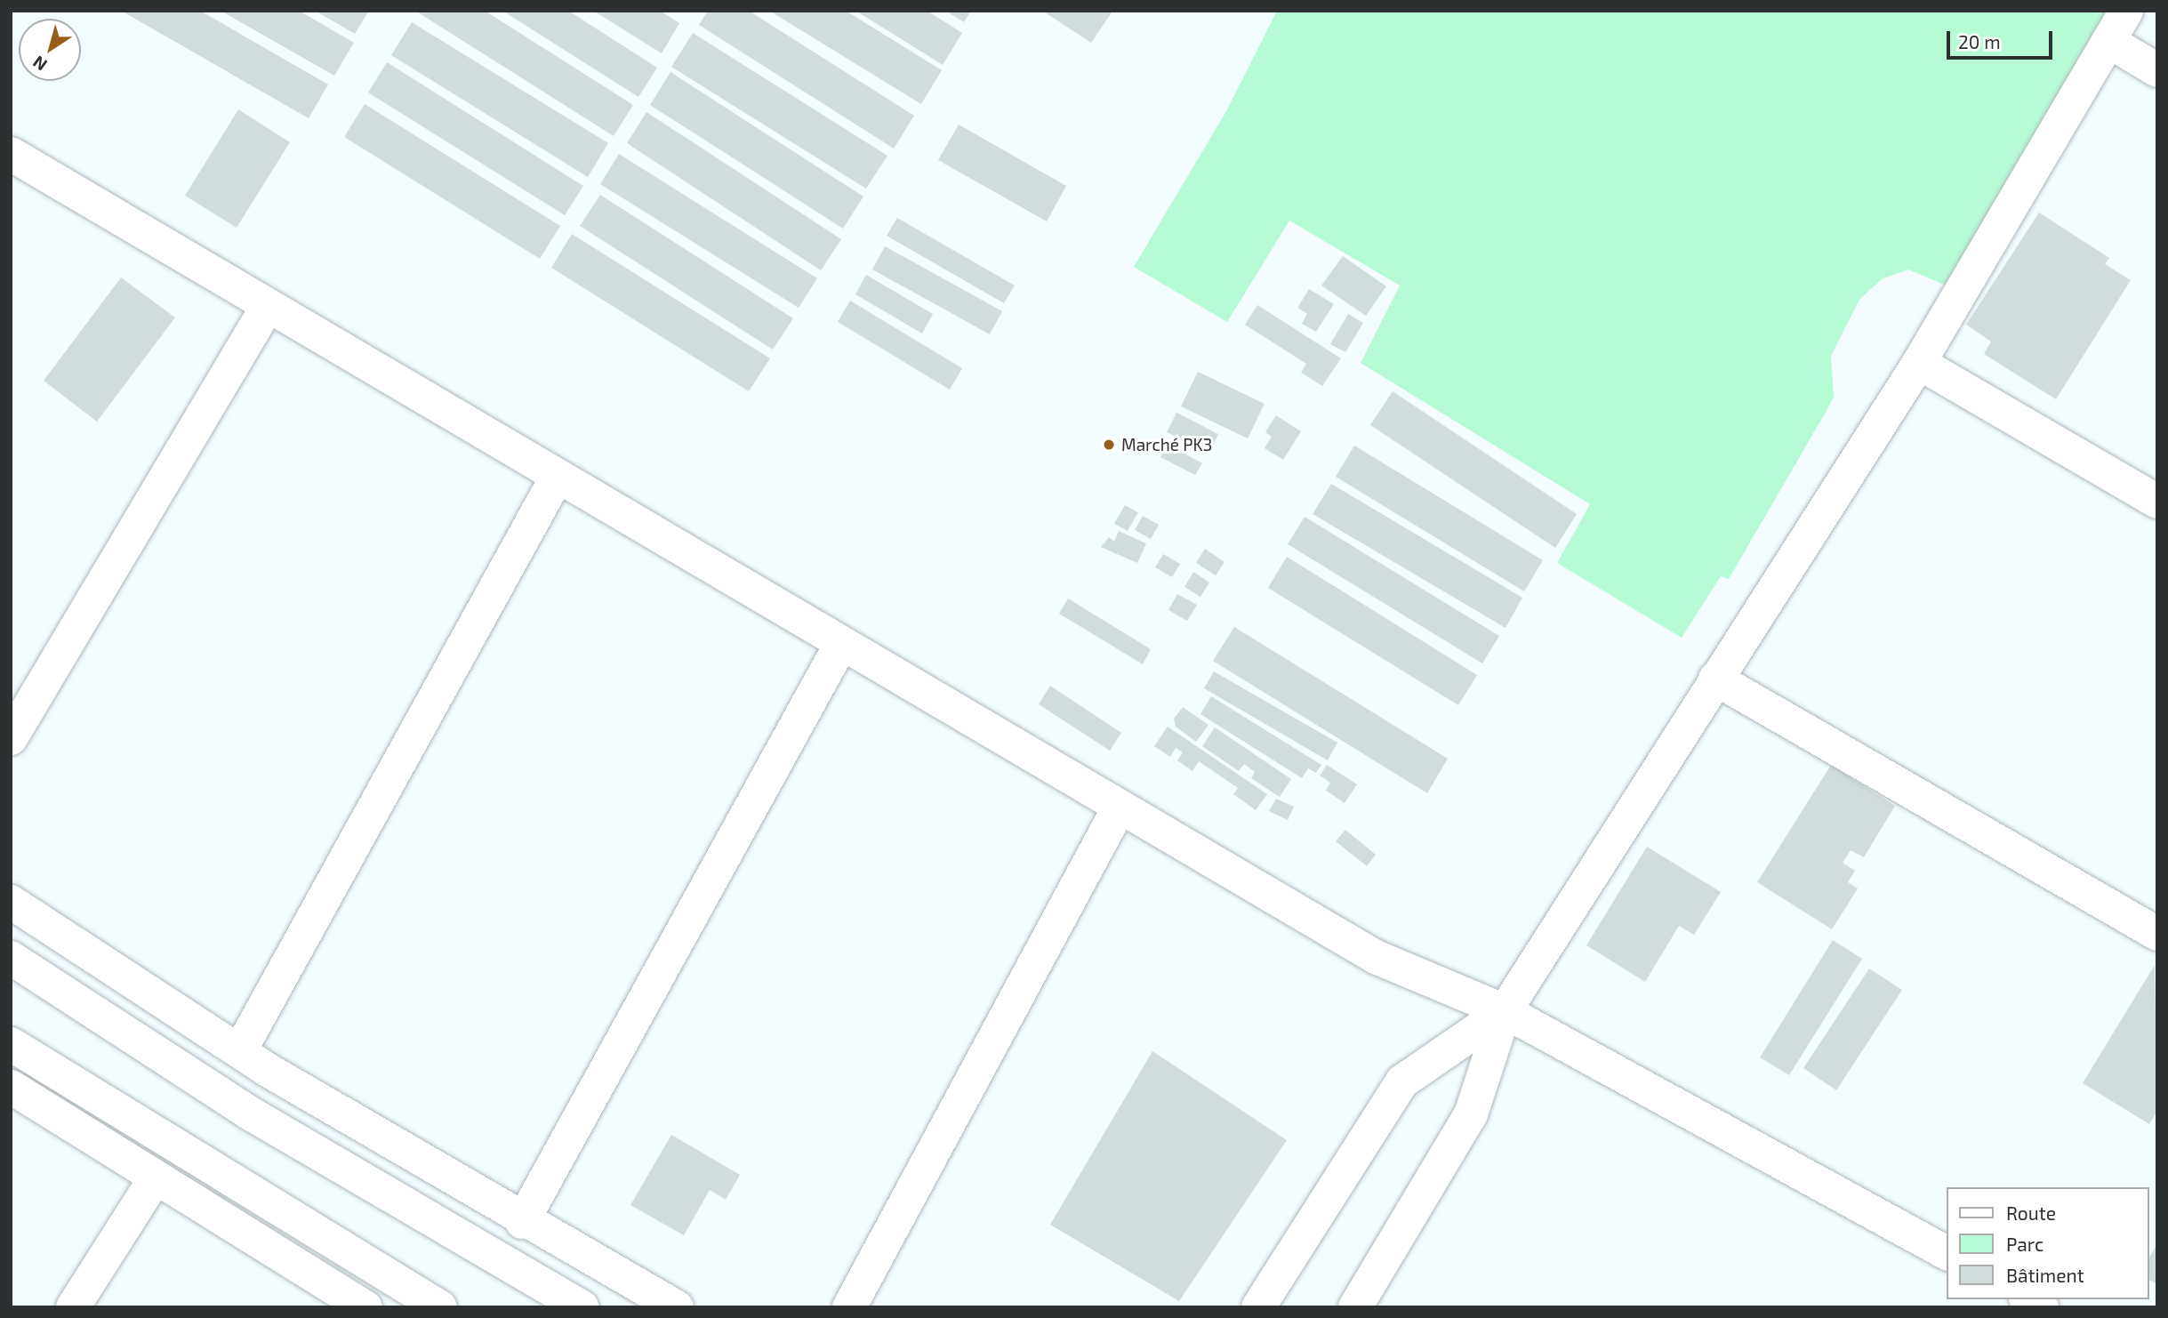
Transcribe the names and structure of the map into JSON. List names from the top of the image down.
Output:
{
  "places": ["Marché PK3"],
  "legend": ["Route", "Parc", "Bâtiment"],
  "scale_bar": "20 m",
  "north": "bottom left"
}
